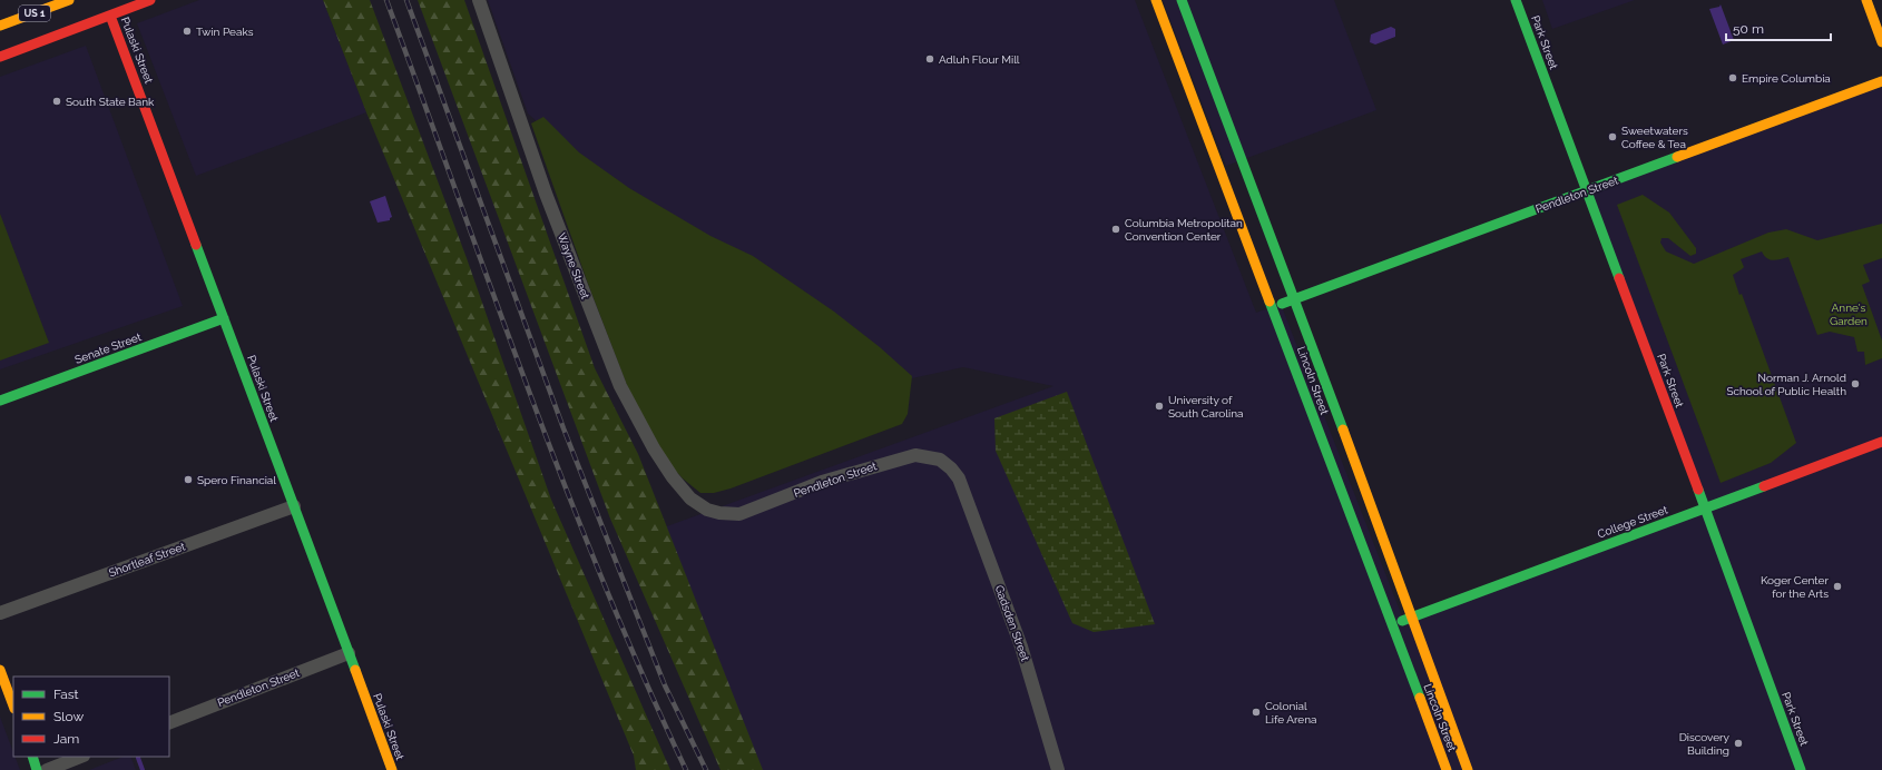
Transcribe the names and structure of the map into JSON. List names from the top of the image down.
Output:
{
  "streets": {
    "street": [
      "US 1",
      "Park Street",
      "Pulaski Street",
      "Pendleton Street",
      "Wayne Street",
      "Senate Street",
      "Lincoln Street",
      "College Street",
      "Shortleaf Street",
      "Gadsden Street"
    ]
  },
  "crossings": [
    ["Park Street", "Pendleton Street"],
    ["Park Street", "College Street"],
    ["Pulaski Street", "Pendleton Street"],
    ["Pulaski Street", "Senate Street"],
    ["Pulaski Street", "Shortleaf Street"],
    ["Pendleton Street", "Wayne Street"],
    ["Pendleton Street", "Lincoln Street"],
    ["Pendleton Street", "Gadsden Street"],
    ["Lincoln Street", "College Street"]
  ],
  "parks": ["Anne's Garden"],
  "places": [
    "Twin Peaks",
    "Adluh Flour Mill",
    "Empire Columbia",
    "South State Bank",
    "Sweetwaters Coffee & Tea",
    "Columbia Metropolitan Convention Center",
    "Norman J. Arnold School of Public Health",
    "University of South Carolina",
    "Spero Financial",
    "Koger Center for the Arts",
    "Colonial Life Arena",
    "Discovery Building"
  ],
  "legend": ["Fast", "Slow", "Jam"],
  "scale_bar": "50 m"
}
